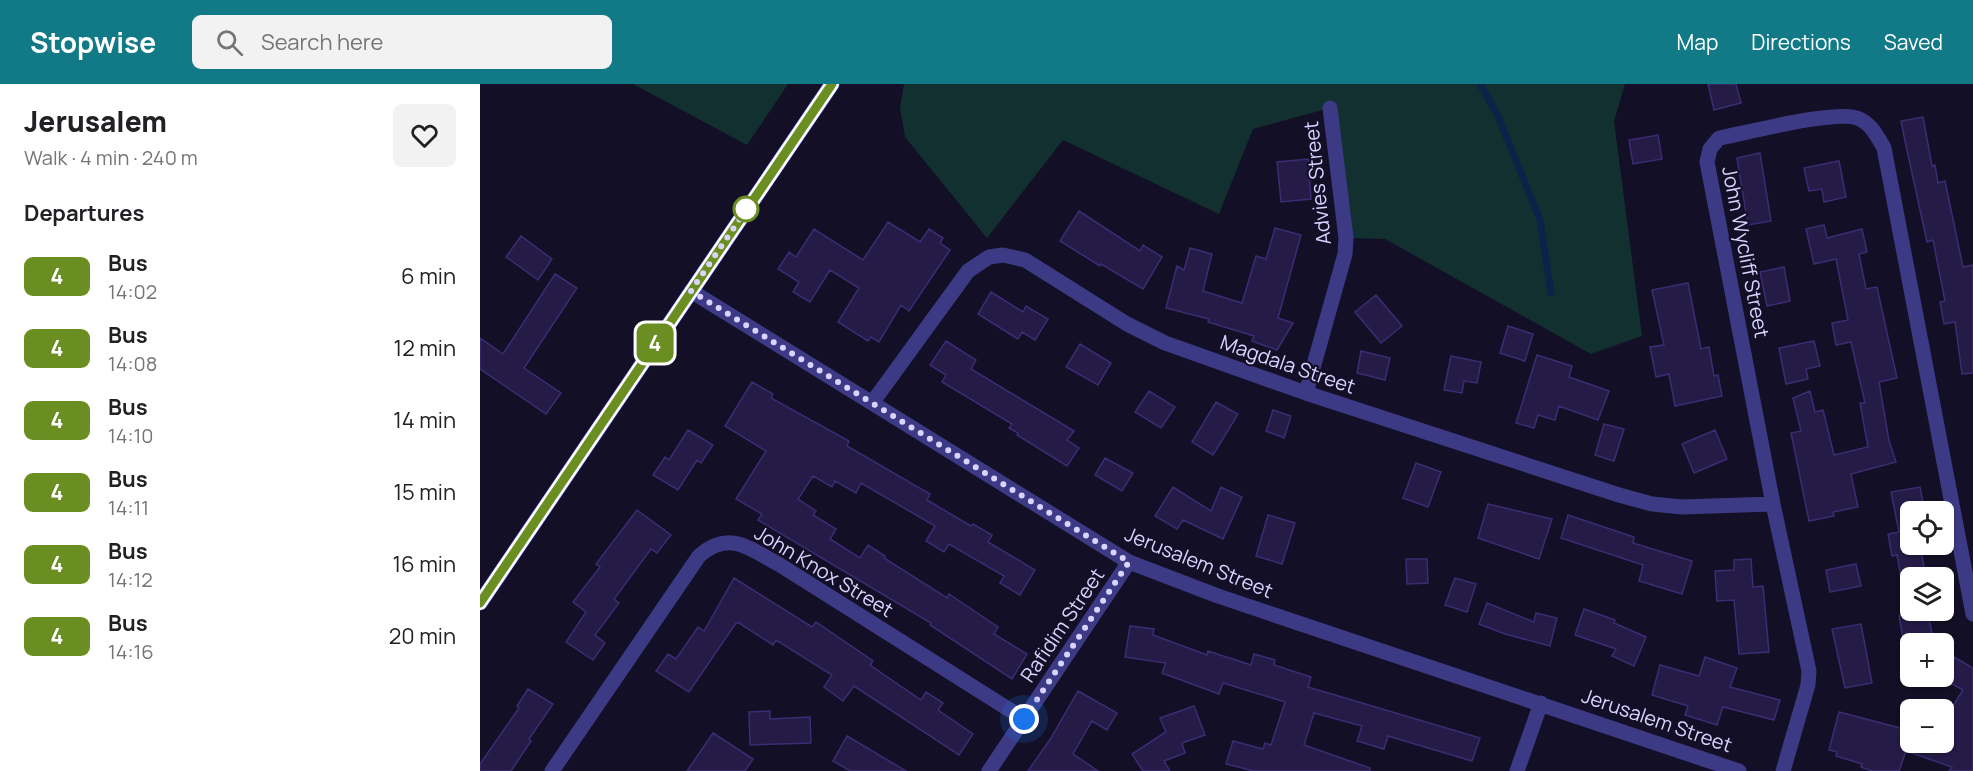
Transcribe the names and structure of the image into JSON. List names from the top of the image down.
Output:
{
  "streets": {
    "street": [
      "Advies Street",
      "John Wycliff Street",
      "Magdala Street",
      "Jerusalem Street",
      "John Knox Street",
      "Rafidim Street"
    ]
  },
  "crossings": [
    ["Advies Street", "Magdala Street"],
    ["John Wycliff Street", "Magdala Street"],
    ["Magdala Street", "Jerusalem Street"],
    ["Jerusalem Street", "Rafidim Street"],
    ["John Knox Street", "Rafidim Street"]
  ],
  "lines": ["bus line 4"],
  "page": {
    "header": "Stopwise",
    "search": "Search here",
    "nav": ["Map", "Directions", "Saved"],
    "heading": [
      ["Jerusalem", "Walk · 4 min · 240 m"],
      "Departures"
    ],
    "on_map": "4",
    "list": [
      {
        "mark": "4",
        "name": "Bus",
        "note": "14:02",
        "value": "6 min"
      },
      {
        "mark": "4",
        "name": "Bus",
        "note": "14:08",
        "value": "12 min"
      },
      {
        "mark": "4",
        "name": "Bus",
        "note": "14:10",
        "value": "14 min"
      },
      {
        "mark": "4",
        "name": "Bus",
        "note": "14:11",
        "value": "15 min"
      },
      {
        "mark": "4",
        "name": "Bus",
        "note": "14:12",
        "value": "16 min"
      },
      {
        "mark": "4",
        "name": "Bus",
        "note": "14:16",
        "value": "20 min"
      }
    ],
    "map_buttons": ["+", "−"]
  }
}
